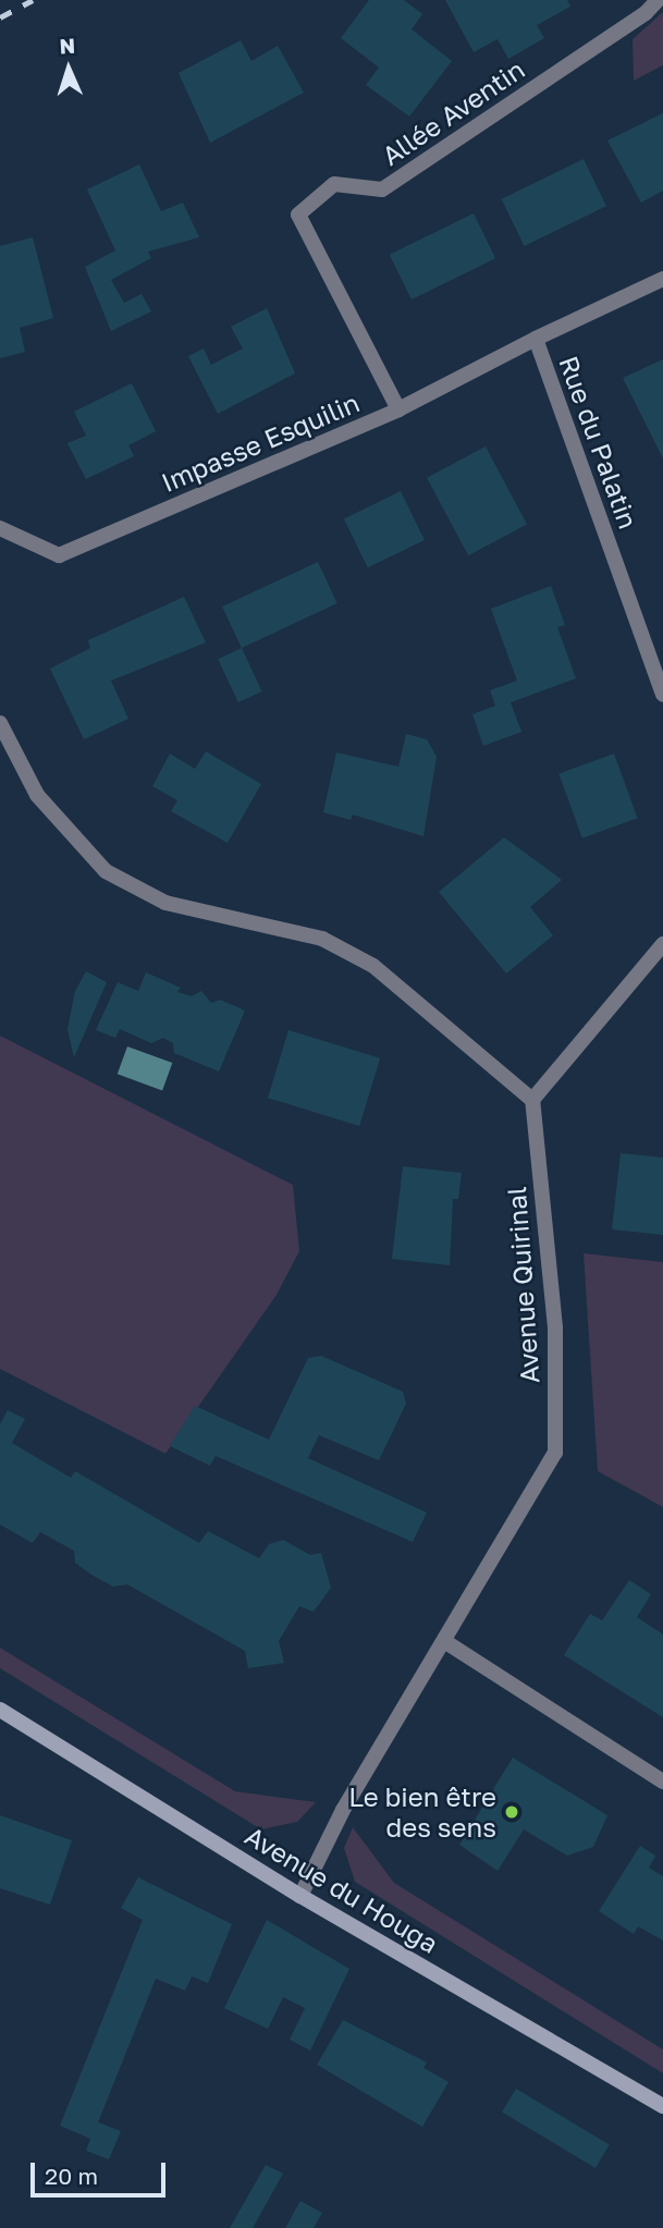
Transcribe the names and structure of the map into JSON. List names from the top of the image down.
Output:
{
  "streets": {
    "main road": ["Avenue du Houga"],
    "street": [
      "Allée Aventin",
      "Impasse Esquilin",
      "Rue du Palatin",
      "Avenue Quirinal"
    ]
  },
  "crossings": [
    ["Allée Aventin", "Impasse Esquilin"],
    ["Impasse Esquilin", "Rue du Palatin"],
    ["Avenue Quirinal", "Avenue du Houga"]
  ],
  "places": ["Le bien être des sens"],
  "scale_bar": "20 m",
  "north": "top"
}
